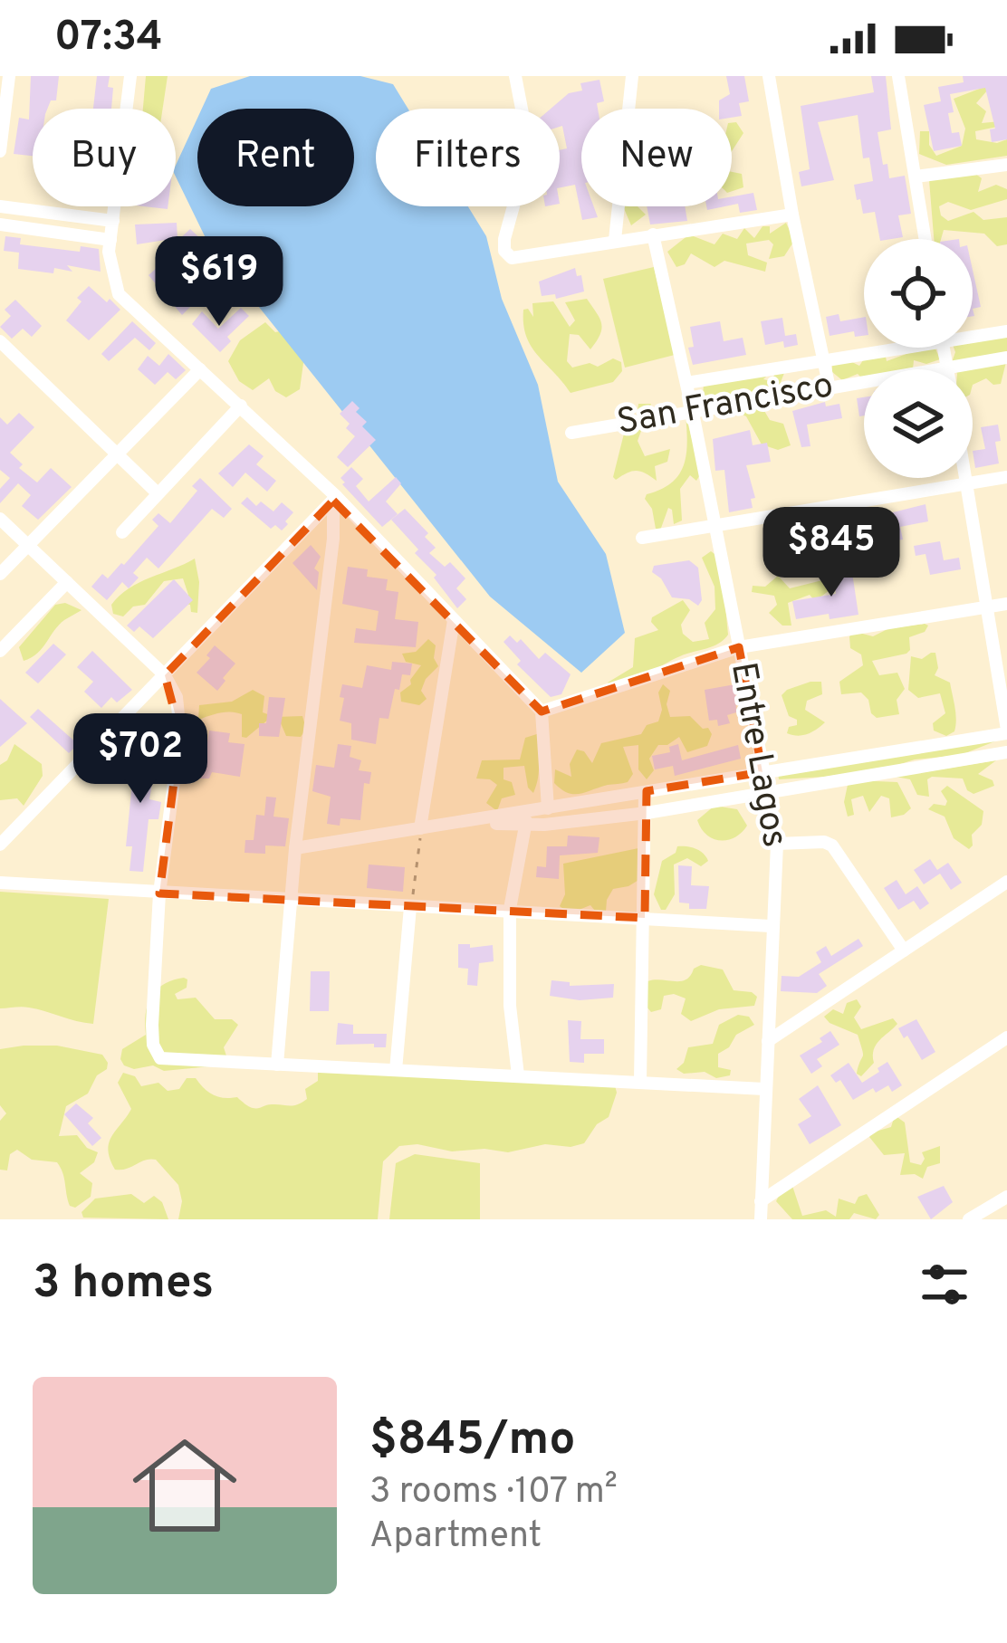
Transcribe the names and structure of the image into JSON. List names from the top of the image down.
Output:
{
  "streets": {
    "street": ["San Francisco", "Entre Lagos"]
  },
  "crossings": [
    ["San Francisco", "Entre Lagos"]
  ],
  "page": {
    "status": "07:34",
    "chip": [
      "Buy",
      "Rent",
      "Filters",
      "New"
    ],
    "price": ["$619", "$845", "$702"],
    "heading": "3 homes",
    "list": [
      {
        "name": "$845/mo",
        "note": "3 rooms · 107 m² · Apartment"
      }
    ]
  }
}
